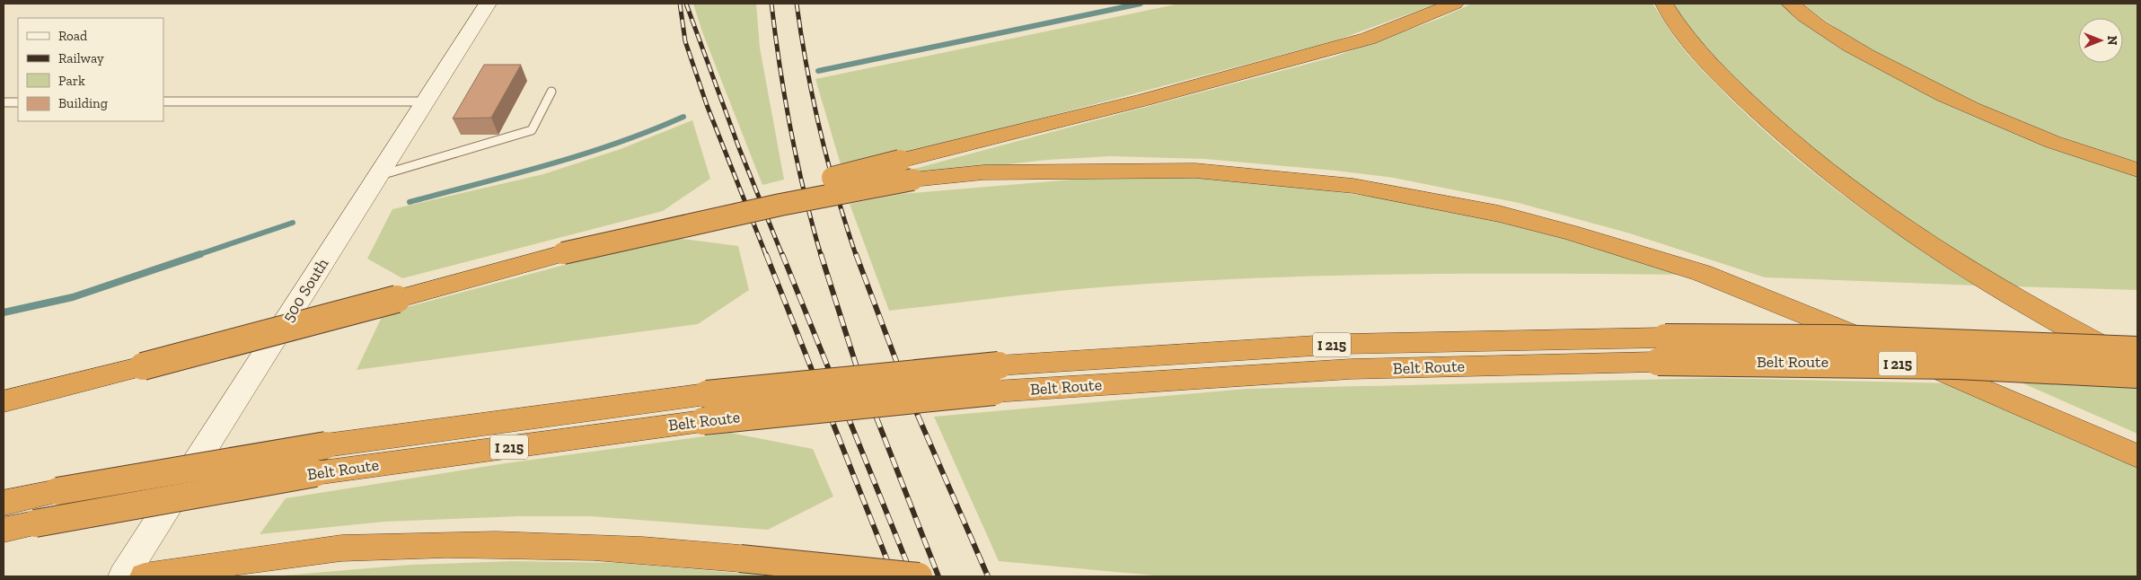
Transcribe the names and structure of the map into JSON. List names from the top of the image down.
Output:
{
  "streets": {
    "highway": ["I 215", "Belt Route"],
    "street": ["500 South"]
  },
  "legend": [
    "Road",
    "Railway",
    "Park",
    "Building"
  ],
  "north": "right"
}
